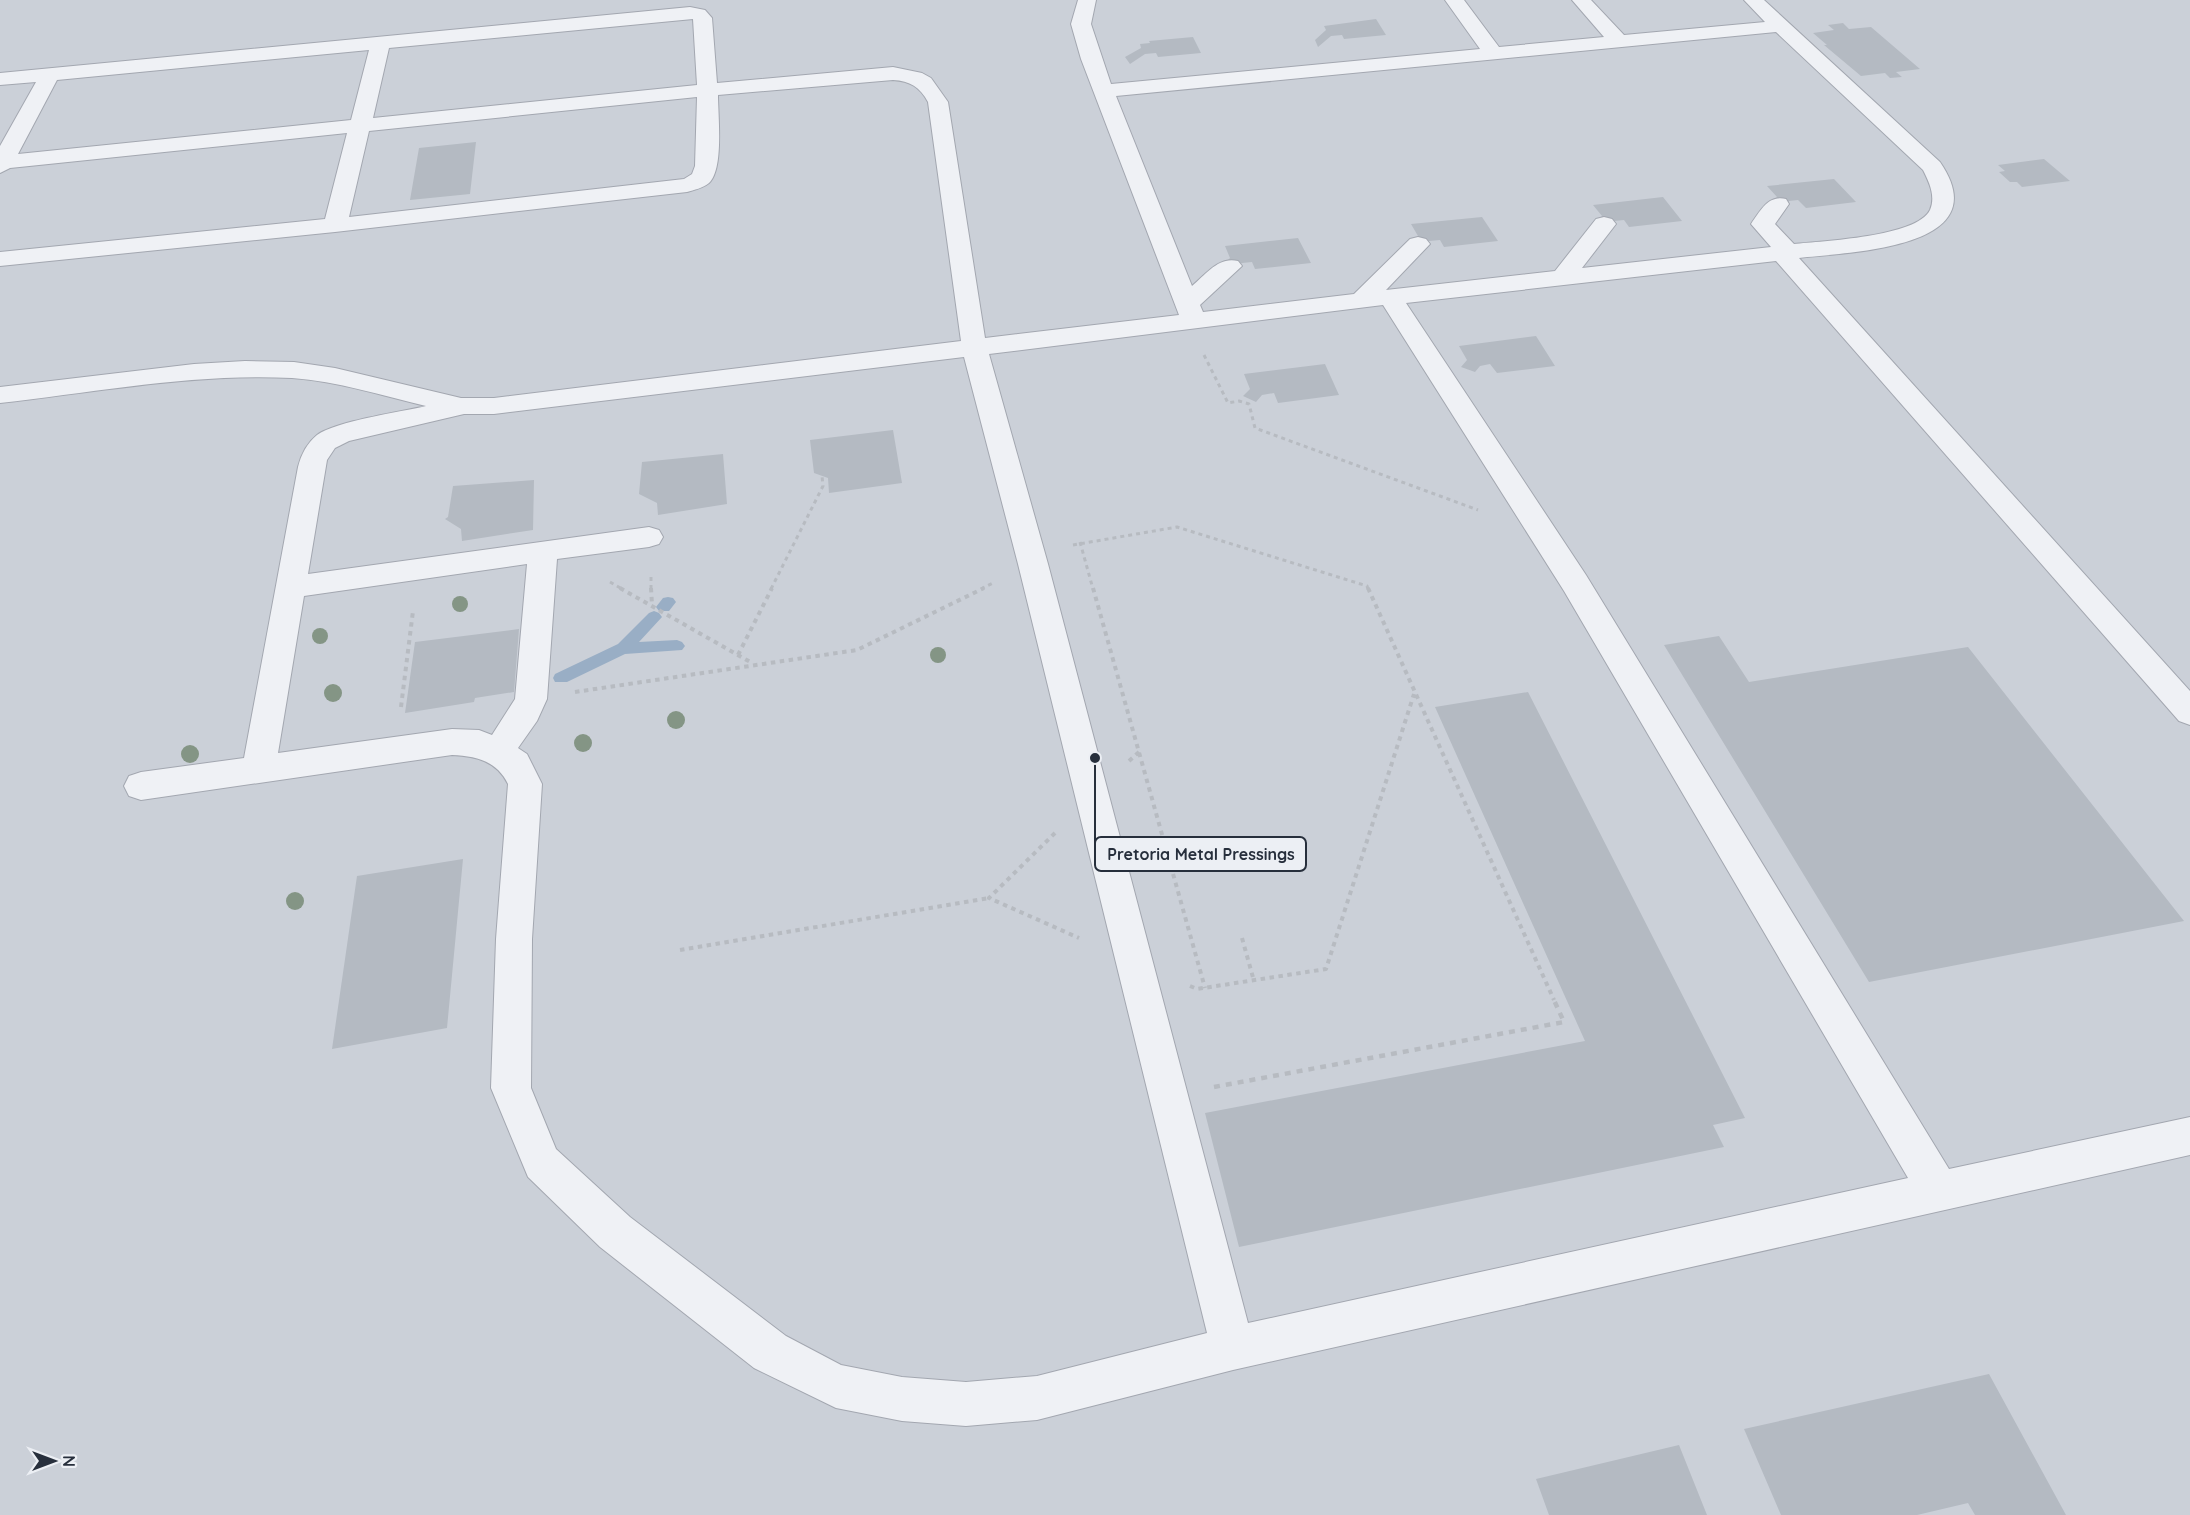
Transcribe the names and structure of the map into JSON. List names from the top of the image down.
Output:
{
  "places": ["Pretoria Metal Pressings"],
  "north": "right"
}
